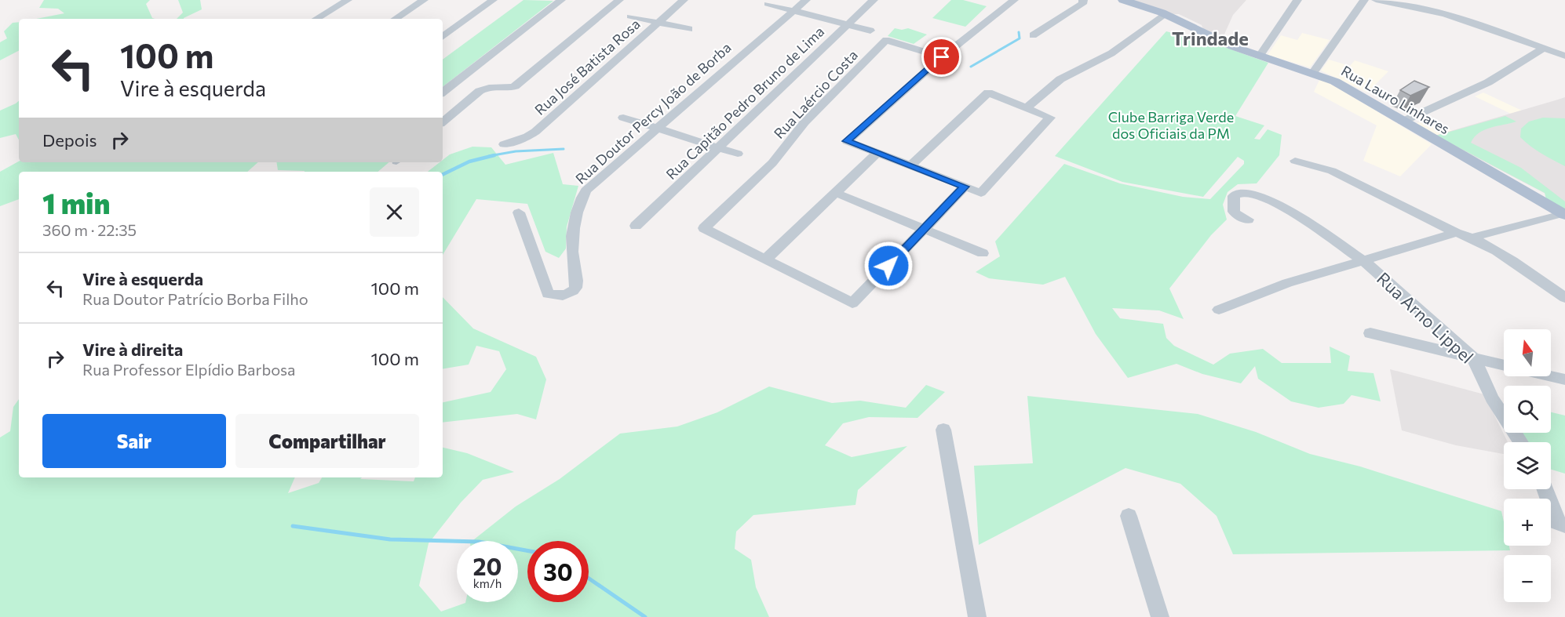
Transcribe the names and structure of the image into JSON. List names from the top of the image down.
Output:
{
  "streets": {
    "main road": ["Rua Lauro Linhares"],
    "street": [
      "Rua José Batista Rosa",
      "Rua Laércio Costa",
      "Rua Capitão Pedro Bruno de Lima",
      "Rua Doutor Percy João de Borba",
      "Rua Arno Lippel"
    ]
  },
  "districts": ["Trindade"],
  "parks": ["Clube Barriga Verde dos Oficiais da PM"],
  "north": "top",
  "page": {
    "turn": ["100 m", "Vire à esquerda"],
    "then": "Depois",
    "heading": ["1 min", "360 m · 22:35"],
    "list": [
      {
        "name": "Vire à esquerda",
        "note": "Rua Doutor Patrício Borba Filho",
        "value": "100 m"
      },
      {
        "name": "Vire à direita",
        "note": "Rua Professor Elpídio Barbosa",
        "value": "100 m"
      }
    ],
    "map_buttons": ["+", "−"],
    "buttons": ["Sair", "Compartilhar"],
    "speed": "20 km/h",
    "limit": "30"
  }
}
